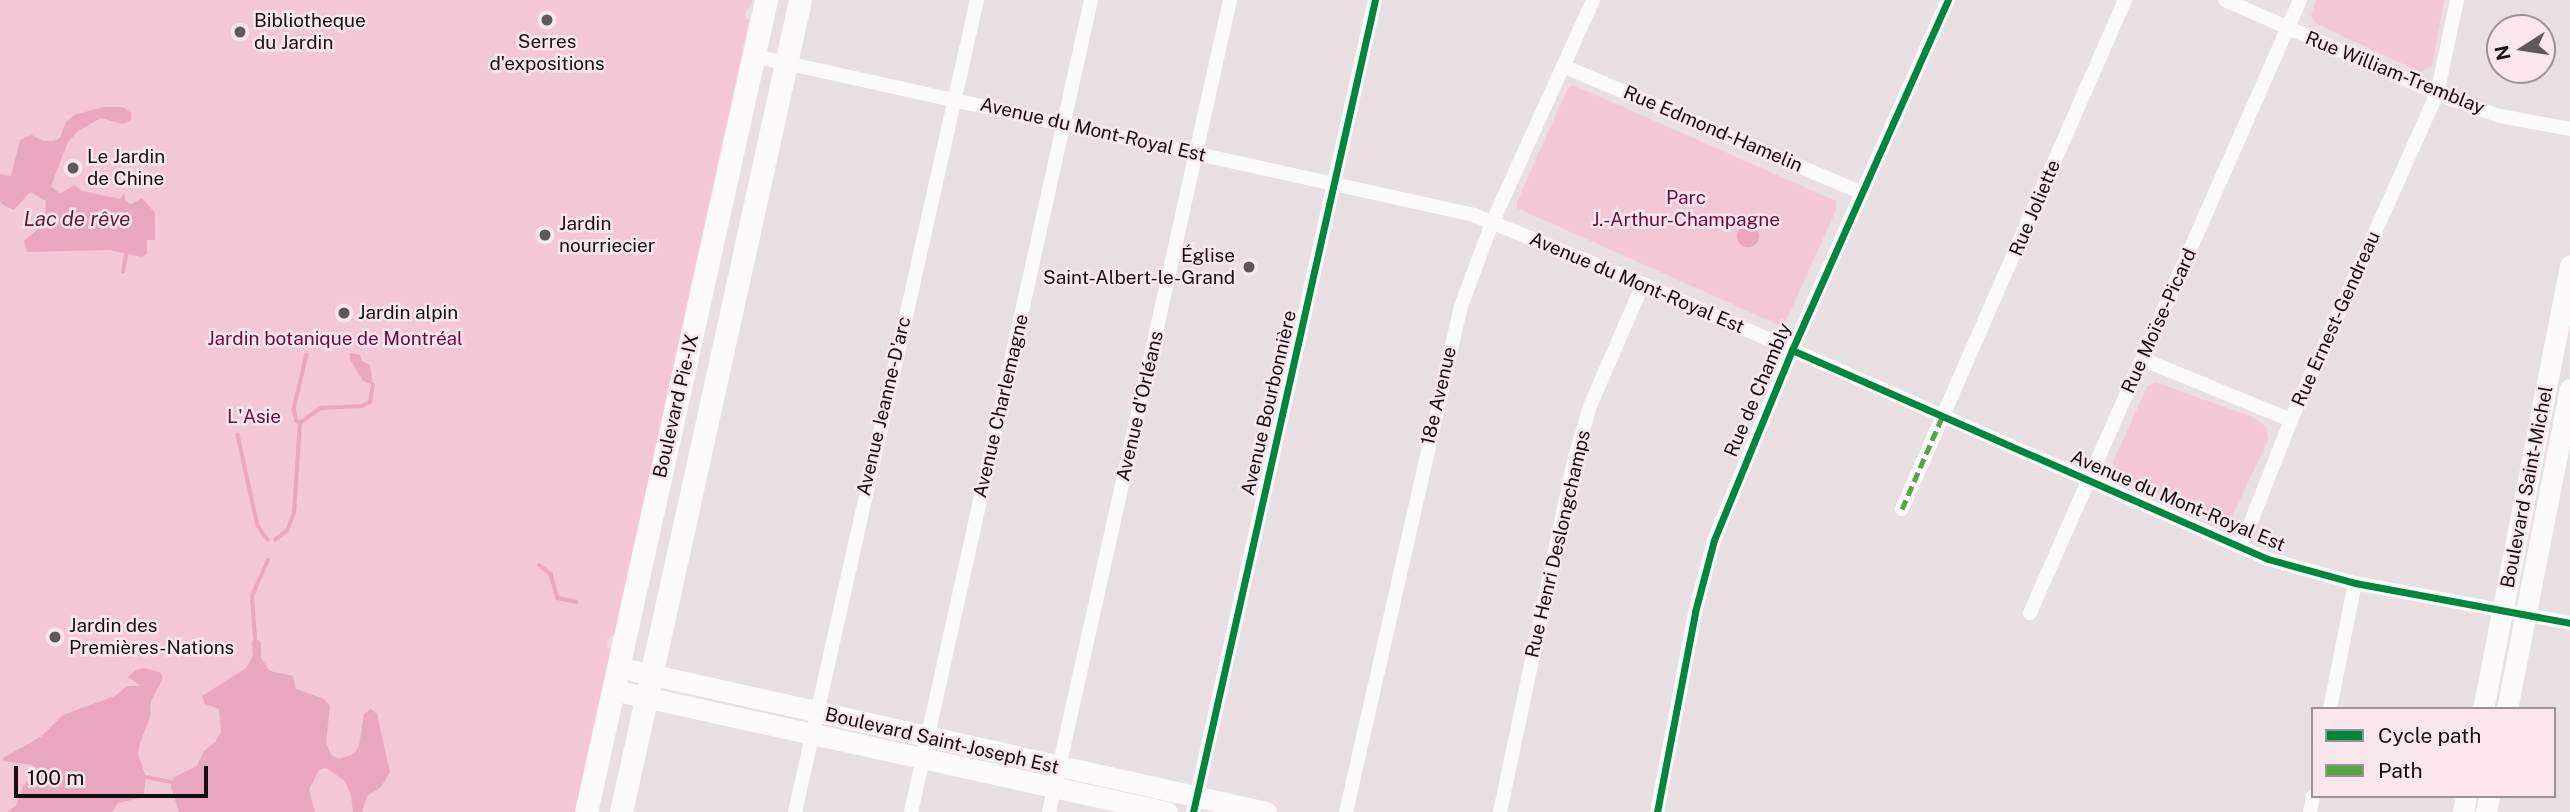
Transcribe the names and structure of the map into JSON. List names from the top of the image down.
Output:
{
  "streets": {
    "main road": ["Boulevard Pie-IX", "Boulevard Saint-Michel", "Boulevard Saint-Joseph Est"],
    "street": [
      "Rue William-Tremblay",
      "Rue Edmond-Hamelin",
      "Avenue du Mont-Royal Est",
      "Rue Joliette",
      "Rue Ernest-Gendreau",
      "Rue Moïse-Picard",
      "Rue de Chambly",
      "18e Avenue",
      "Avenue Bourbonnière",
      "Avenue Jeanne-D'arc",
      "Avenue Charlemagne",
      "Avenue d'Orléans",
      "Rue Henri Deslongchamps"
    ]
  },
  "crossings": [
    ["Rue William-Tremblay", "Rue Ernest-Gendreau"],
    ["Rue William-Tremblay", "Rue Moïse-Picard"],
    ["Rue Edmond-Hamelin", "Rue de Chambly"],
    ["Rue Edmond-Hamelin", "18e Avenue"],
    ["Avenue du Mont-Royal Est", "Rue Joliette"],
    ["Avenue du Mont-Royal Est", "Rue Ernest-Gendreau"],
    ["Avenue du Mont-Royal Est", "Rue Moïse-Picard"],
    ["Avenue du Mont-Royal Est", "Rue de Chambly"],
    ["Avenue du Mont-Royal Est", "18e Avenue"],
    ["Avenue du Mont-Royal Est", "Avenue Bourbonnière"],
    ["Avenue du Mont-Royal Est", "Boulevard Pie-IX"],
    ["Avenue du Mont-Royal Est", "Avenue Jeanne-D'arc"],
    ["Avenue du Mont-Royal Est", "Avenue Charlemagne"],
    ["Avenue du Mont-Royal Est", "Avenue d'Orléans"],
    ["Avenue du Mont-Royal Est", "Boulevard Saint-Michel"],
    ["Avenue du Mont-Royal Est", "Rue Henri Deslongchamps"],
    ["Avenue Bourbonnière", "Boulevard Saint-Joseph Est"],
    ["Boulevard Pie-IX", "Boulevard Saint-Joseph Est"],
    ["Avenue Jeanne-D'arc", "Boulevard Saint-Joseph Est"],
    ["Avenue Charlemagne", "Boulevard Saint-Joseph Est"],
    ["Avenue d'Orléans", "Boulevard Saint-Joseph Est"]
  ],
  "water": ["Lac de rêve"],
  "parks": ["Parc J.-Arthur-Champagne", "Jardin botanique de Montréal", "L'Asie"],
  "places": [
    "Serres d'expositions",
    "Bibliotheque du Jardin",
    "Le Jardin de Chine",
    "Jardin nourriecier",
    "Église Saint-Albert-le-Grand",
    "Jardin alpin",
    "Jardin des Premières-Nations"
  ],
  "legend": ["Cycle path", "Path"],
  "scale_bar": "100 m",
  "north": "left"
}
